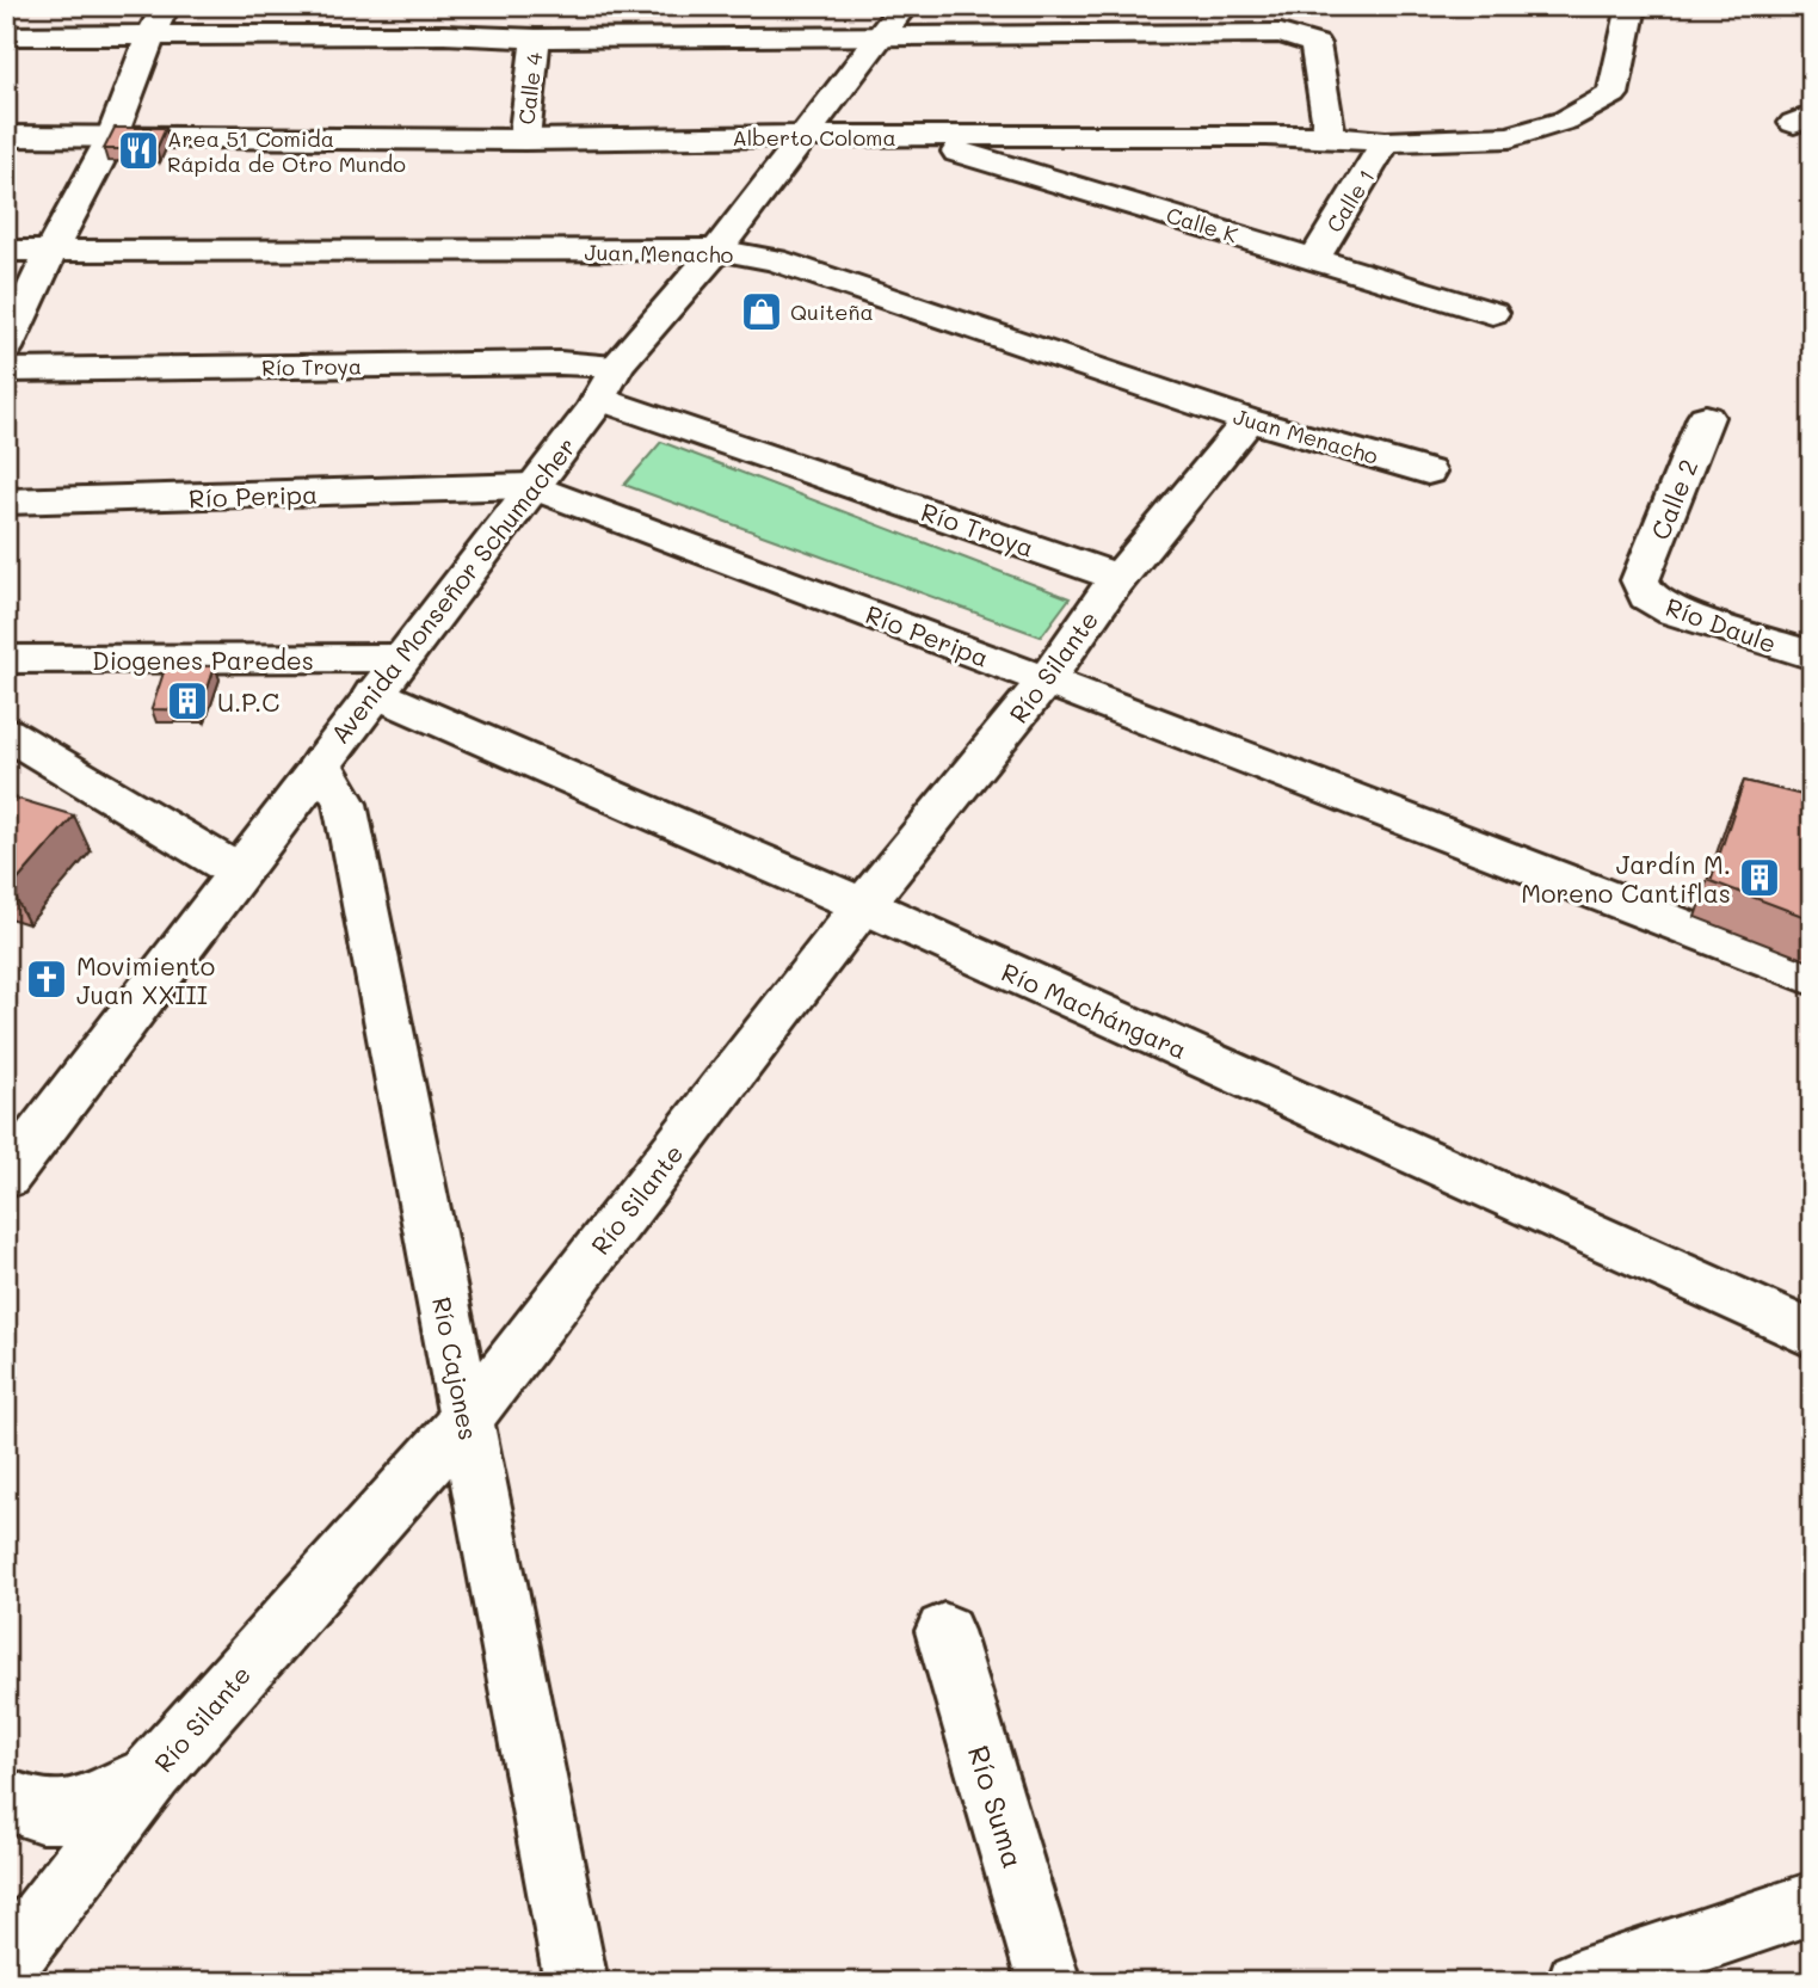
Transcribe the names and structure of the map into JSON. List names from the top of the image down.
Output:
{
  "streets": {
    "street": [
      "Calle 4",
      "Alberto Coloma",
      "Calle 1",
      "Calle K",
      "Juan Menacho",
      "Río Troya",
      "Río Peripa",
      "Calle 2",
      "Avenida Monseñor Schumacher",
      "Río Daule",
      "Diogenes Paredes",
      "Río Silante",
      "Río Machángara",
      "Río Cajones",
      "Río Suma"
    ]
  },
  "crossings": [
    ["Calle 4", "Alberto Coloma"],
    ["Alberto Coloma", "Calle 1"],
    ["Alberto Coloma", "Calle K"],
    ["Alberto Coloma", "Avenida Monseñor Schumacher"],
    ["Calle 1", "Calle K"],
    ["Juan Menacho", "Avenida Monseñor Schumacher"],
    ["Juan Menacho", "Río Silante"],
    ["Río Troya", "Avenida Monseñor Schumacher"],
    ["Río Troya", "Río Silante"],
    ["Río Peripa", "Avenida Monseñor Schumacher"],
    ["Río Peripa", "Río Silante"],
    ["Calle 2", "Río Daule"],
    ["Avenida Monseñor Schumacher", "Diogenes Paredes"],
    ["Avenida Monseñor Schumacher", "Río Machángara"],
    ["Avenida Monseñor Schumacher", "Río Cajones"],
    ["Diogenes Paredes", "Río Machángara"],
    ["Río Silante", "Río Machángara"],
    ["Río Silante", "Río Cajones"]
  ],
  "places": {
    "restaurant": ["Area 51 Comida Rápida de Otro Mundo"],
    "shop": ["Quiteña"],
    "building": ["U.P.C", "Jardín M. Moreno Cantiflas"],
    "church": ["Movimiento Juan XXIII"]
  }
}
